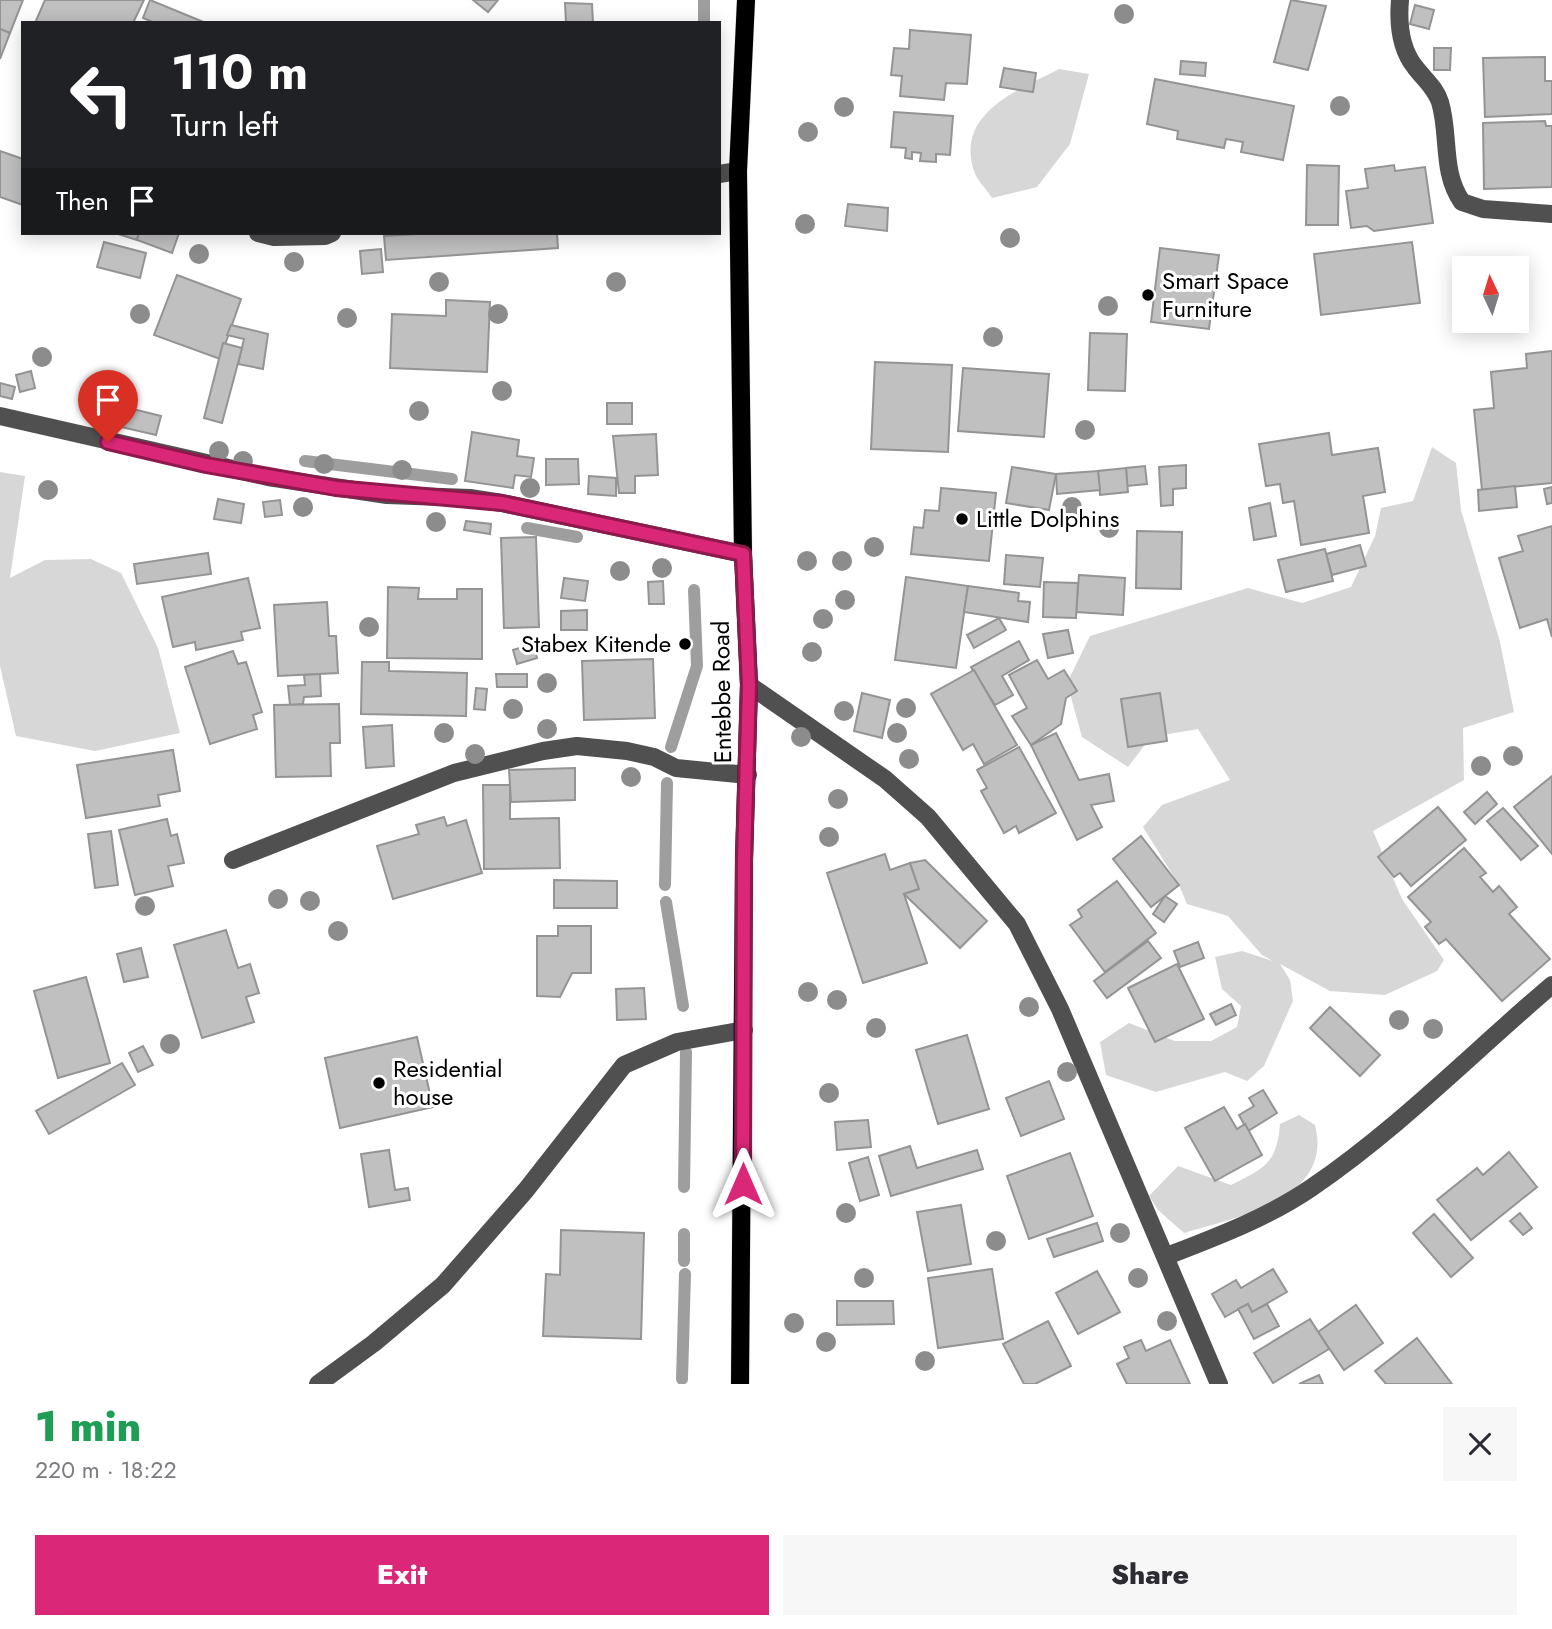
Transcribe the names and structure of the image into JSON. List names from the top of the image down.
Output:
{
  "streets": {
    "main road": ["Entebbe Road"]
  },
  "places": [
    "Smart Space Furniture",
    "Little Dolphins",
    "Stabex Kitende",
    "Residential house"
  ],
  "north": "top",
  "page": {
    "turn": ["110 m", "Turn left"],
    "then": "Then",
    "heading": ["1 min", "220 m · 18:22"],
    "buttons": ["Exit", "Share"]
  }
}
